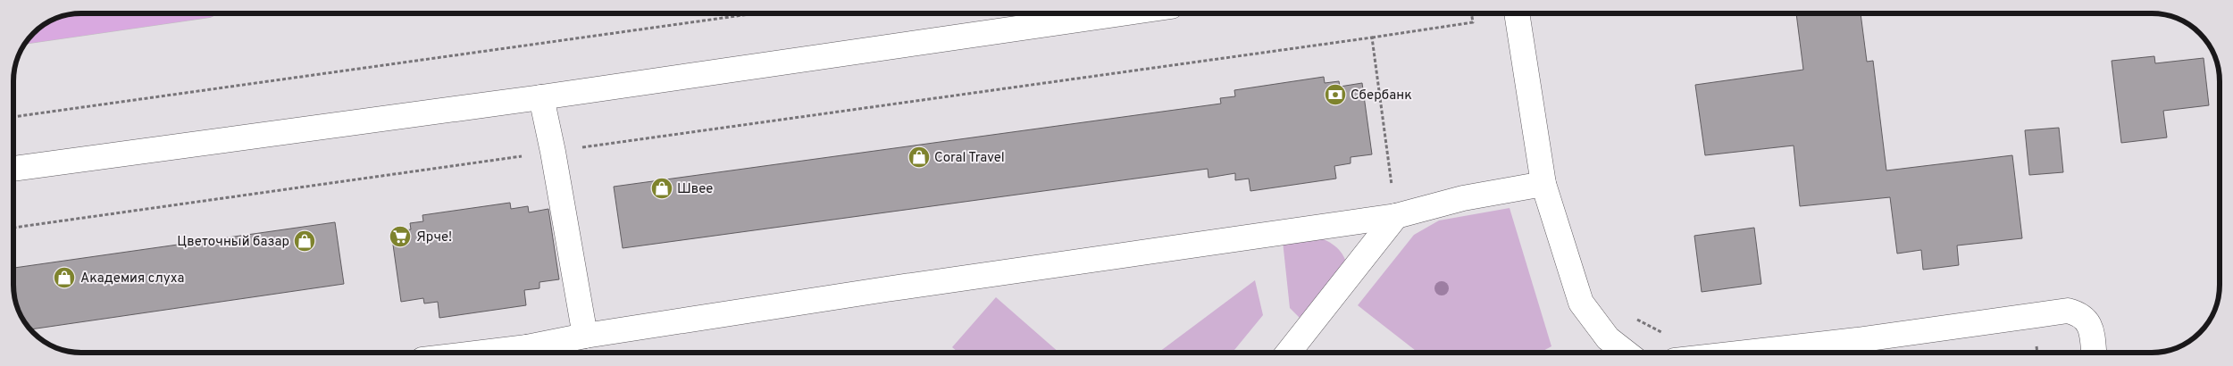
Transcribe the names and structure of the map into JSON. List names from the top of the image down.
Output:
{
  "places": {
    "bank": ["Сбербанк"],
    "shop": [
      "Coral Travel",
      "Швее",
      "Цветочный базар",
      "Академия слуха"
    ],
    "supermarket": ["Ярче!"]
  }
}
